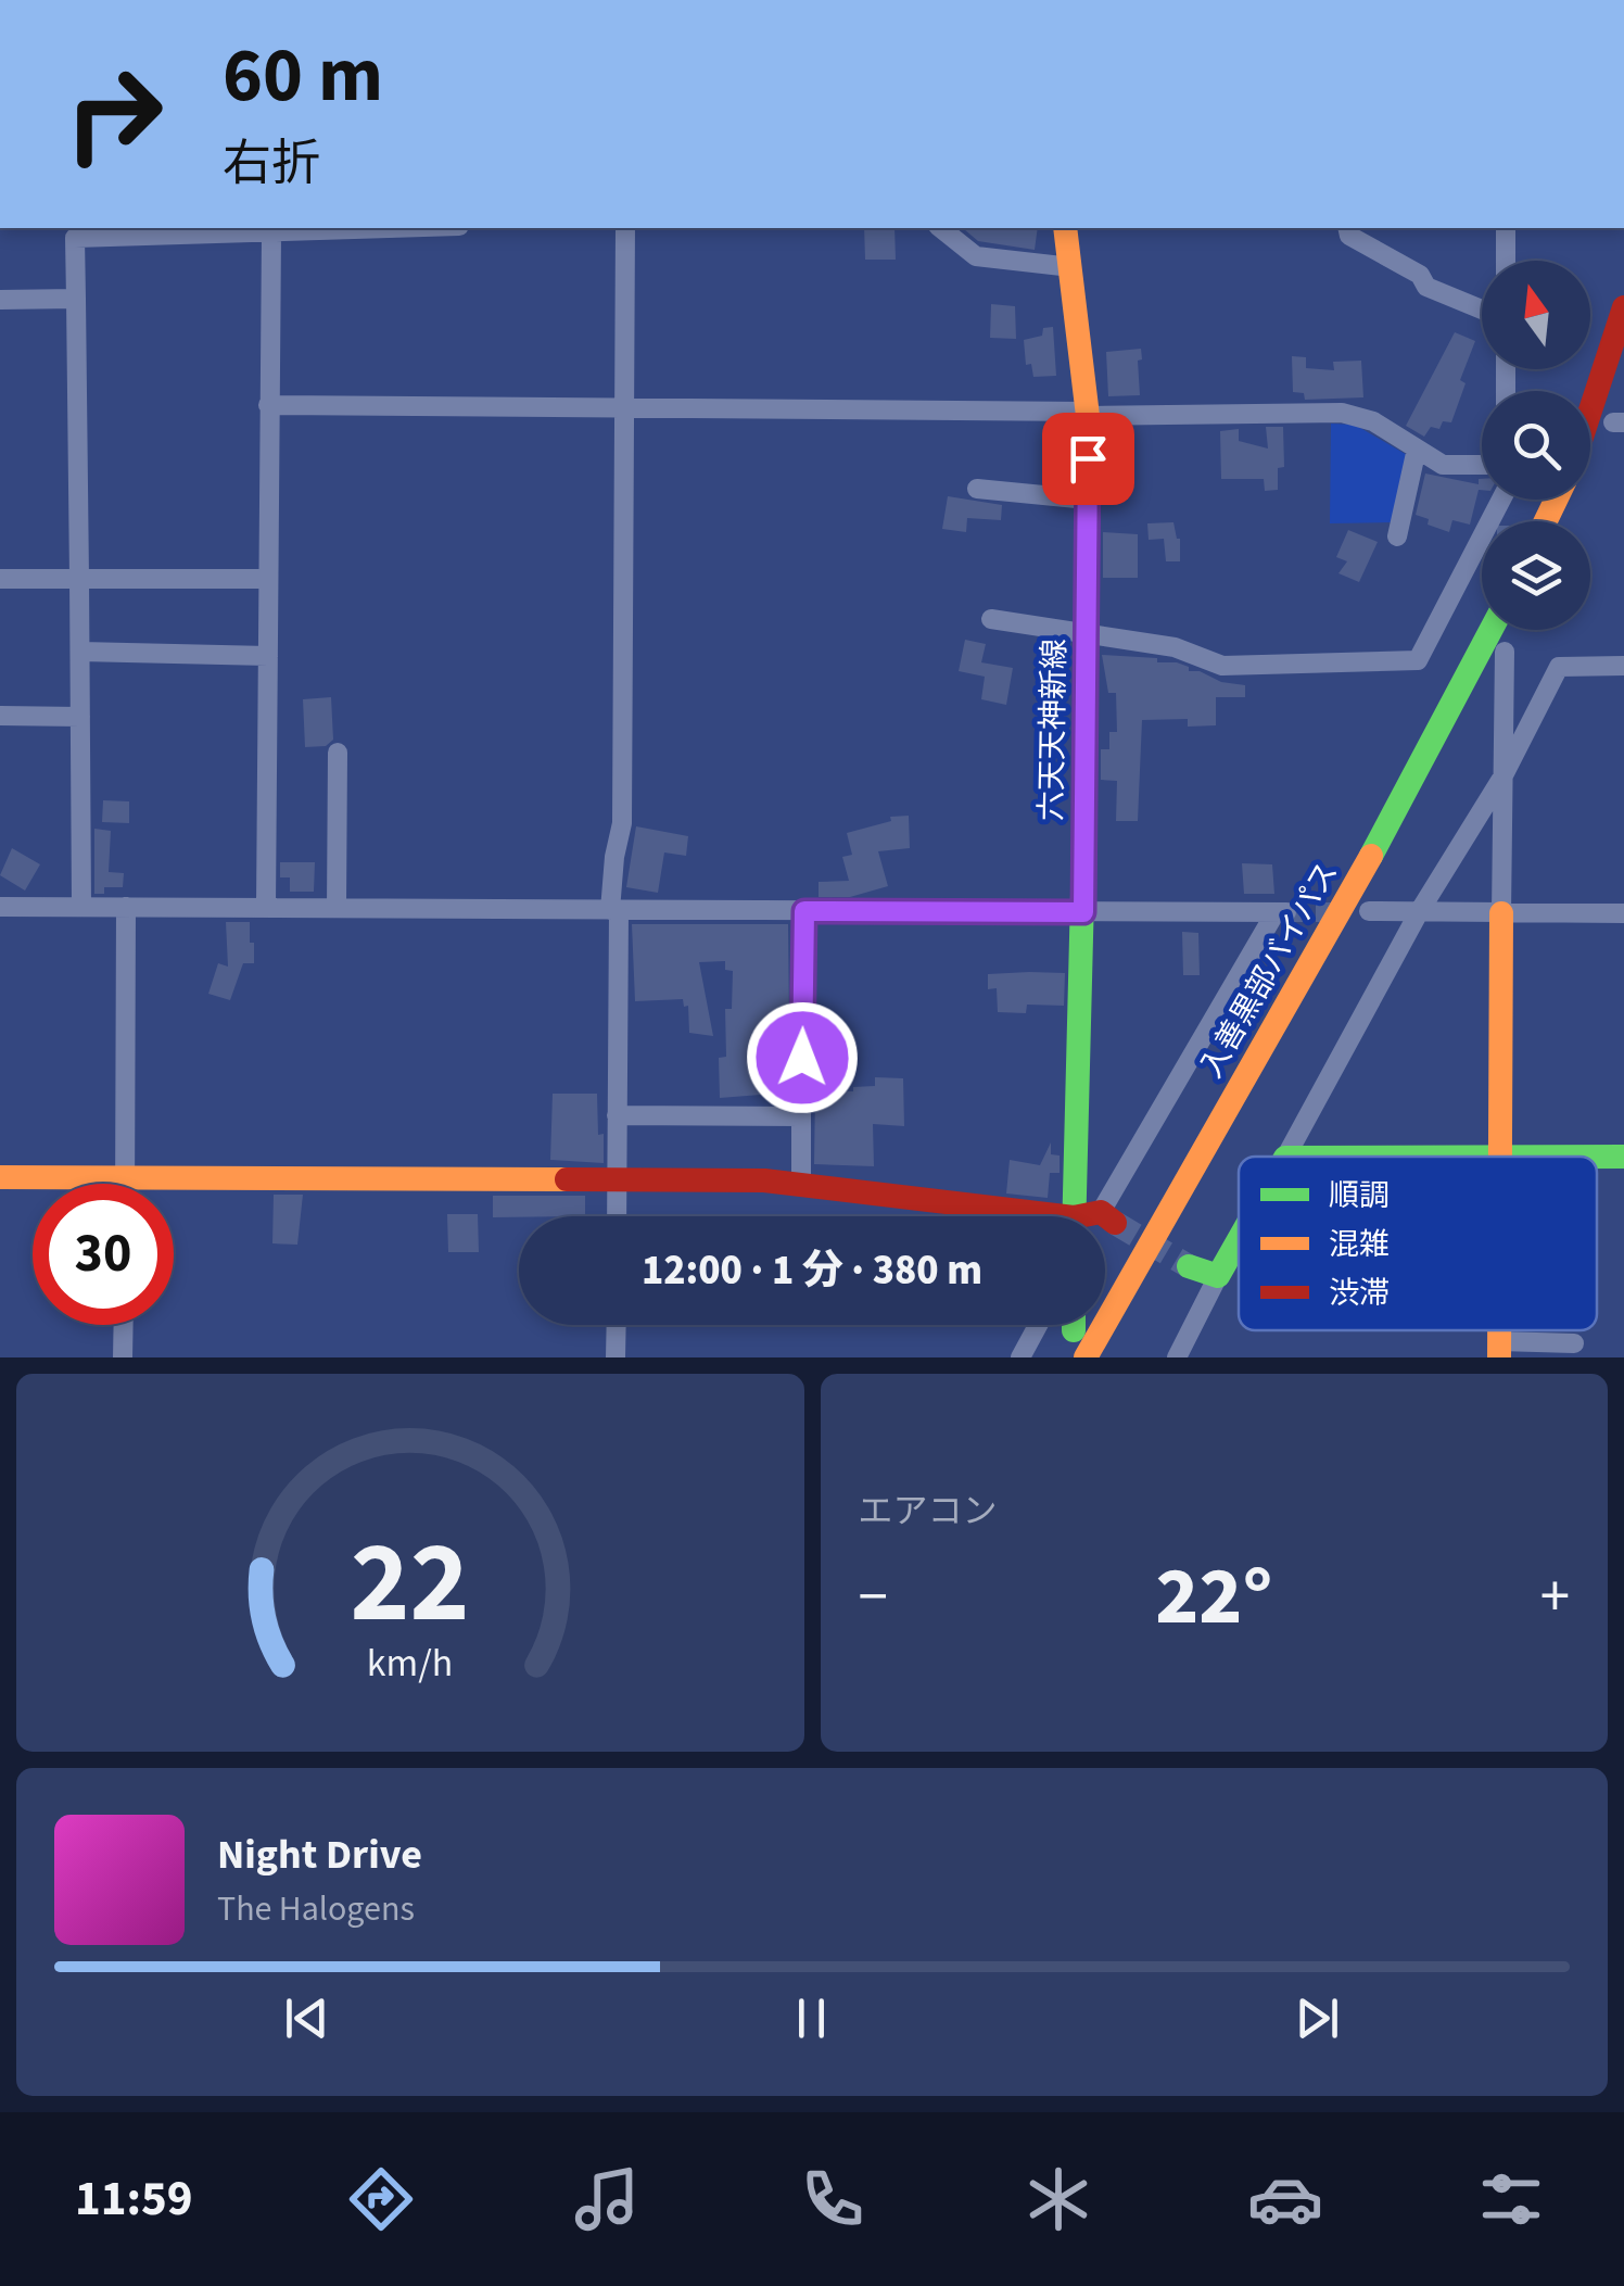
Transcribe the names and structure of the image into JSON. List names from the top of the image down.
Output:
{
  "streets": {
    "main road": ["六天天神新線", "入善黒部バイパス"]
  },
  "legend": ["順調", "混雑", "渋滞"],
  "north": "top",
  "page": {
    "turn": ["60 m", "右折"],
    "limit": "30",
    "trip": "12:00 · 1 分 · 380 m",
    "tile": "エアコン",
    "heat": ["−", "22°", "+"],
    "song": ["Night Drive", "The Halogens"],
    "tabs": "11:59",
    "gauge": ["22", "km/h"]
  }
}
